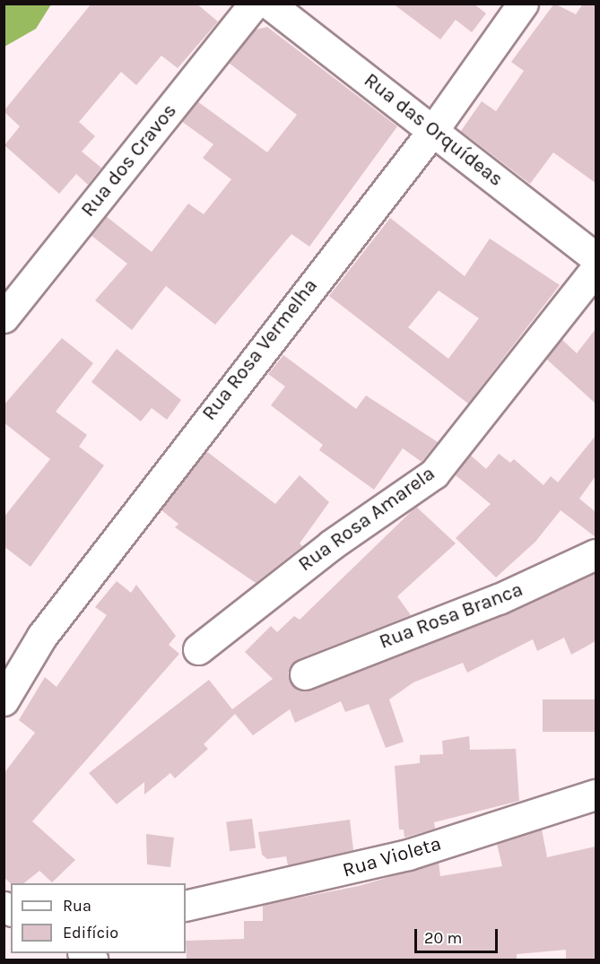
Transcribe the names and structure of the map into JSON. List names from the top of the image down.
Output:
{
  "streets": {
    "street": [
      "Rua das Orquídeas",
      "Rua dos Cravos",
      "Rua Rosa Vermelha",
      "Rua Rosa Amarela",
      "Rua Rosa Branca",
      "Rua Violeta"
    ]
  },
  "crossings": [
    ["Rua das Orquídeas", "Rua Rosa Vermelha"]
  ],
  "legend": ["Rua", "Edifício"],
  "scale_bar": "20 m"
}
